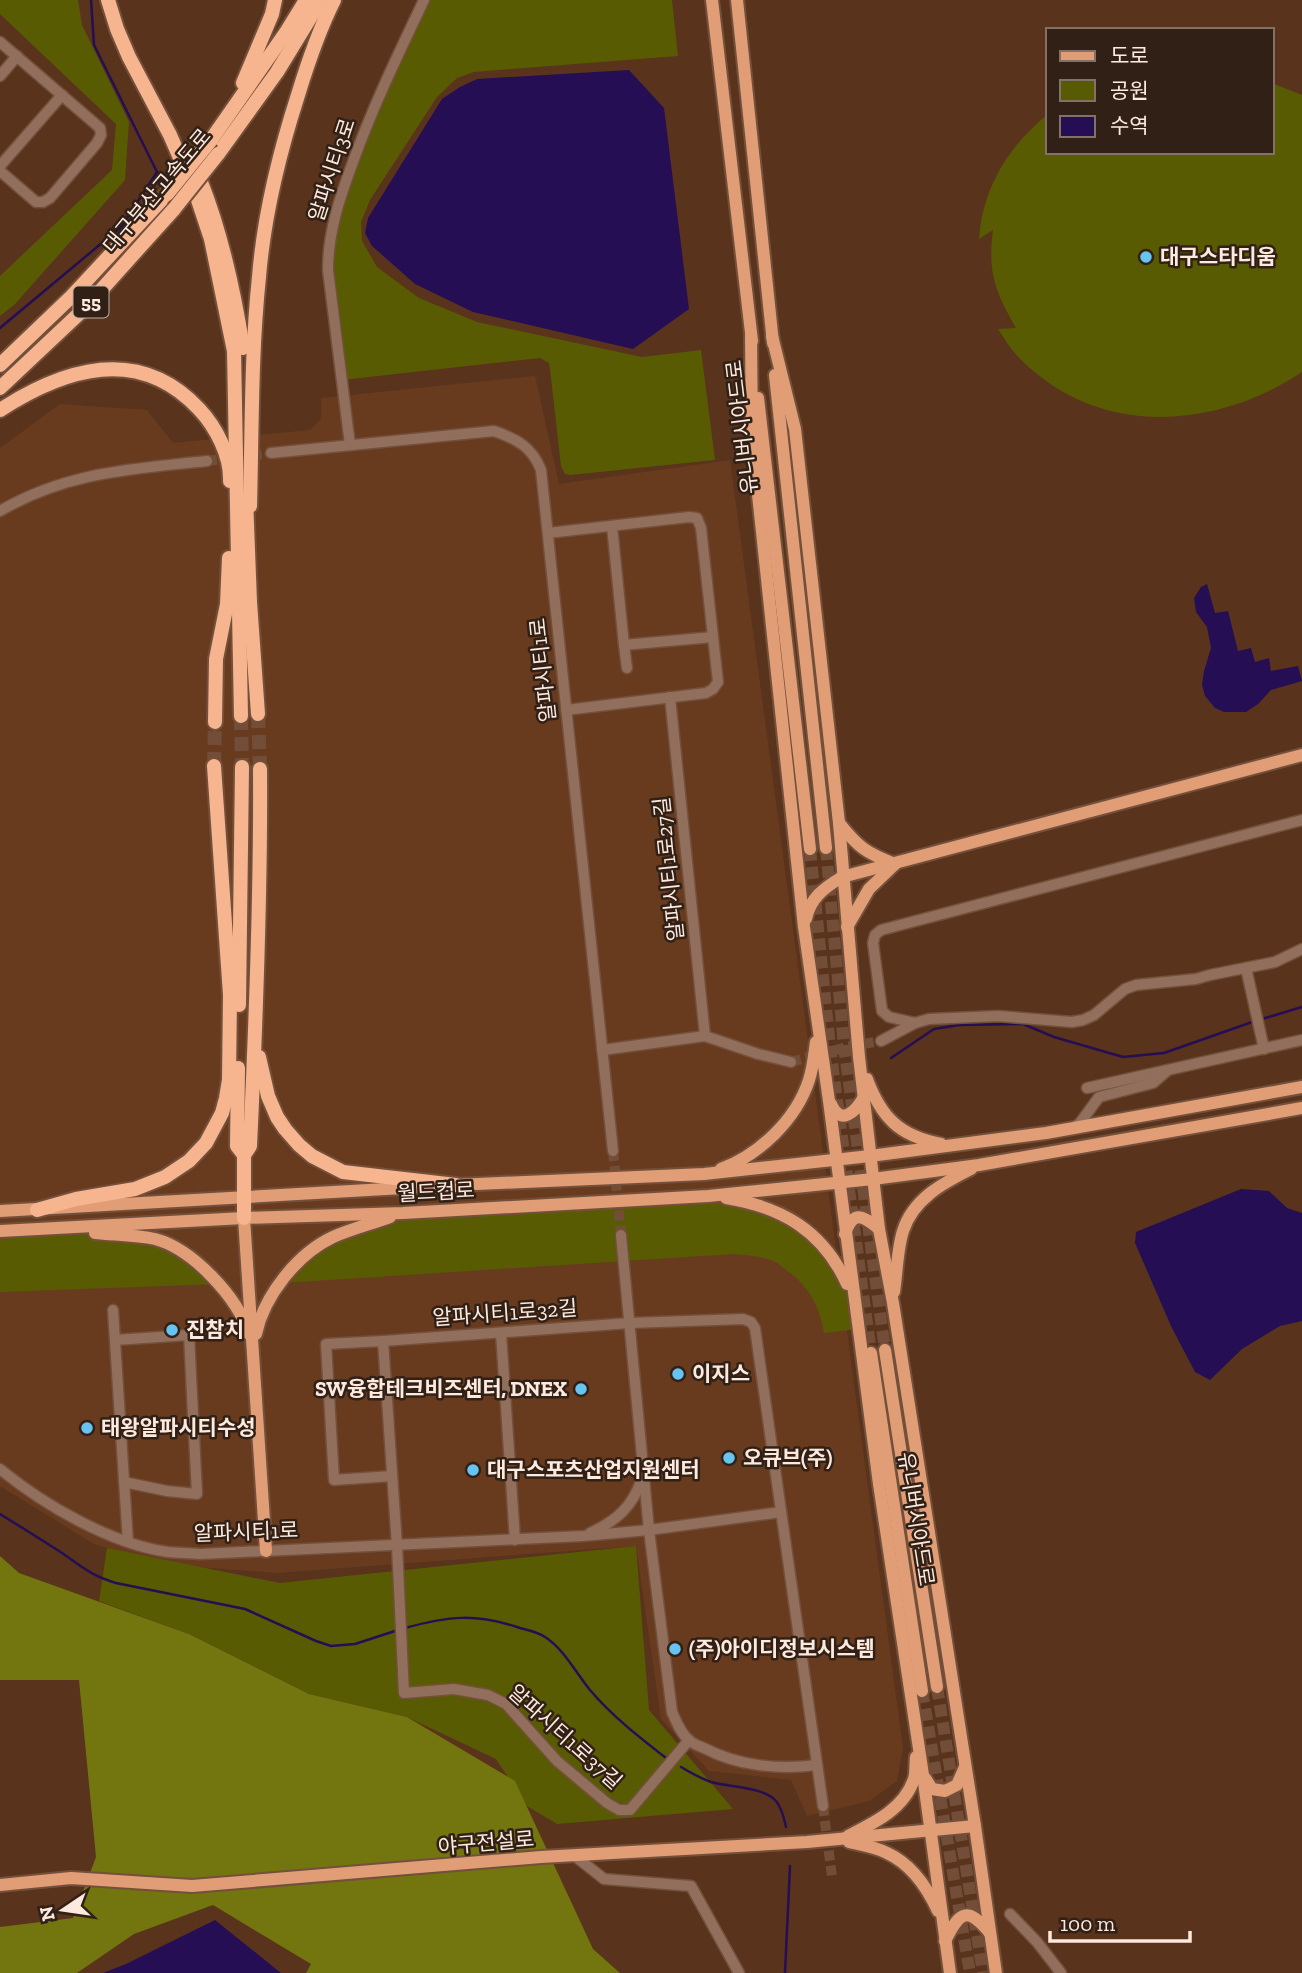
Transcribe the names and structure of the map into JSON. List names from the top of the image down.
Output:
{
  "streets": {
    "highway": ["대구부산고속도로", "55"],
    "main road": ["유니버시아드로", "월드컵로", "야구전설로"],
    "street": [
      "알파시티3로",
      "알파시티1로",
      "알파시티1로27길",
      "알파시티1로32길",
      "알파시티1로37길"
    ]
  },
  "crossings": [
    ["알파시티3로", "알파시티1로"],
    ["알파시티1로", "알파시티1로32길"],
    ["알파시티1로", "알파시티1로37길"]
  ],
  "places": [
    "대구스타디움",
    "진참치",
    "이지스",
    "SW융합테크비즈센터, DNEX",
    "태왕알파시티수성",
    "오큐브(주)",
    "대구스포츠산업지원센터",
    "(주)아이디정보시스템"
  ],
  "legend": ["도로", "공원", "수역"],
  "scale_bar": "100 m",
  "north": "left"
}
